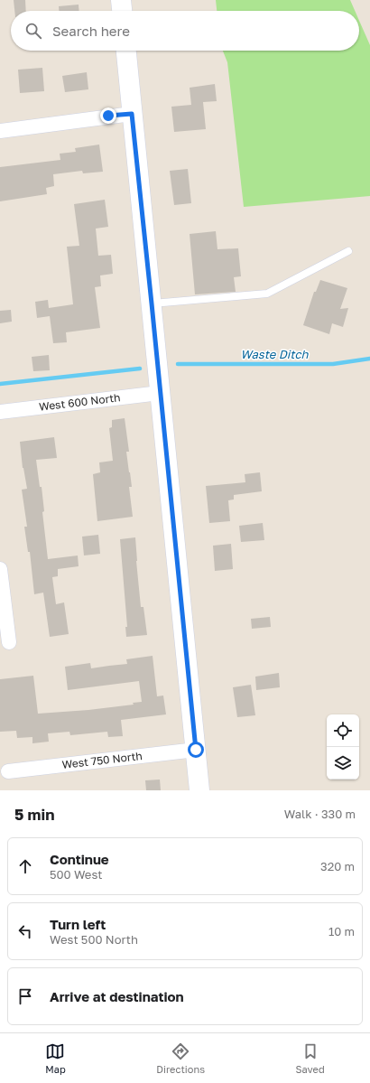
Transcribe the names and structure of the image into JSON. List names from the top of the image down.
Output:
{
  "streets": {
    "street": ["West 600 North", "West 750 North"]
  },
  "water": ["Waste Ditch"],
  "page": {
    "search": "Search here",
    "heading": ["5 min", "Walk · 330 m"],
    "list": [
      ["Continue", "500 West", "320 m"],
      ["Turn left", "West 500 North", "10 m"],
      "Arrive at destination"
    ],
    "nav": ["Map", "Directions", "Saved"]
  }
}
